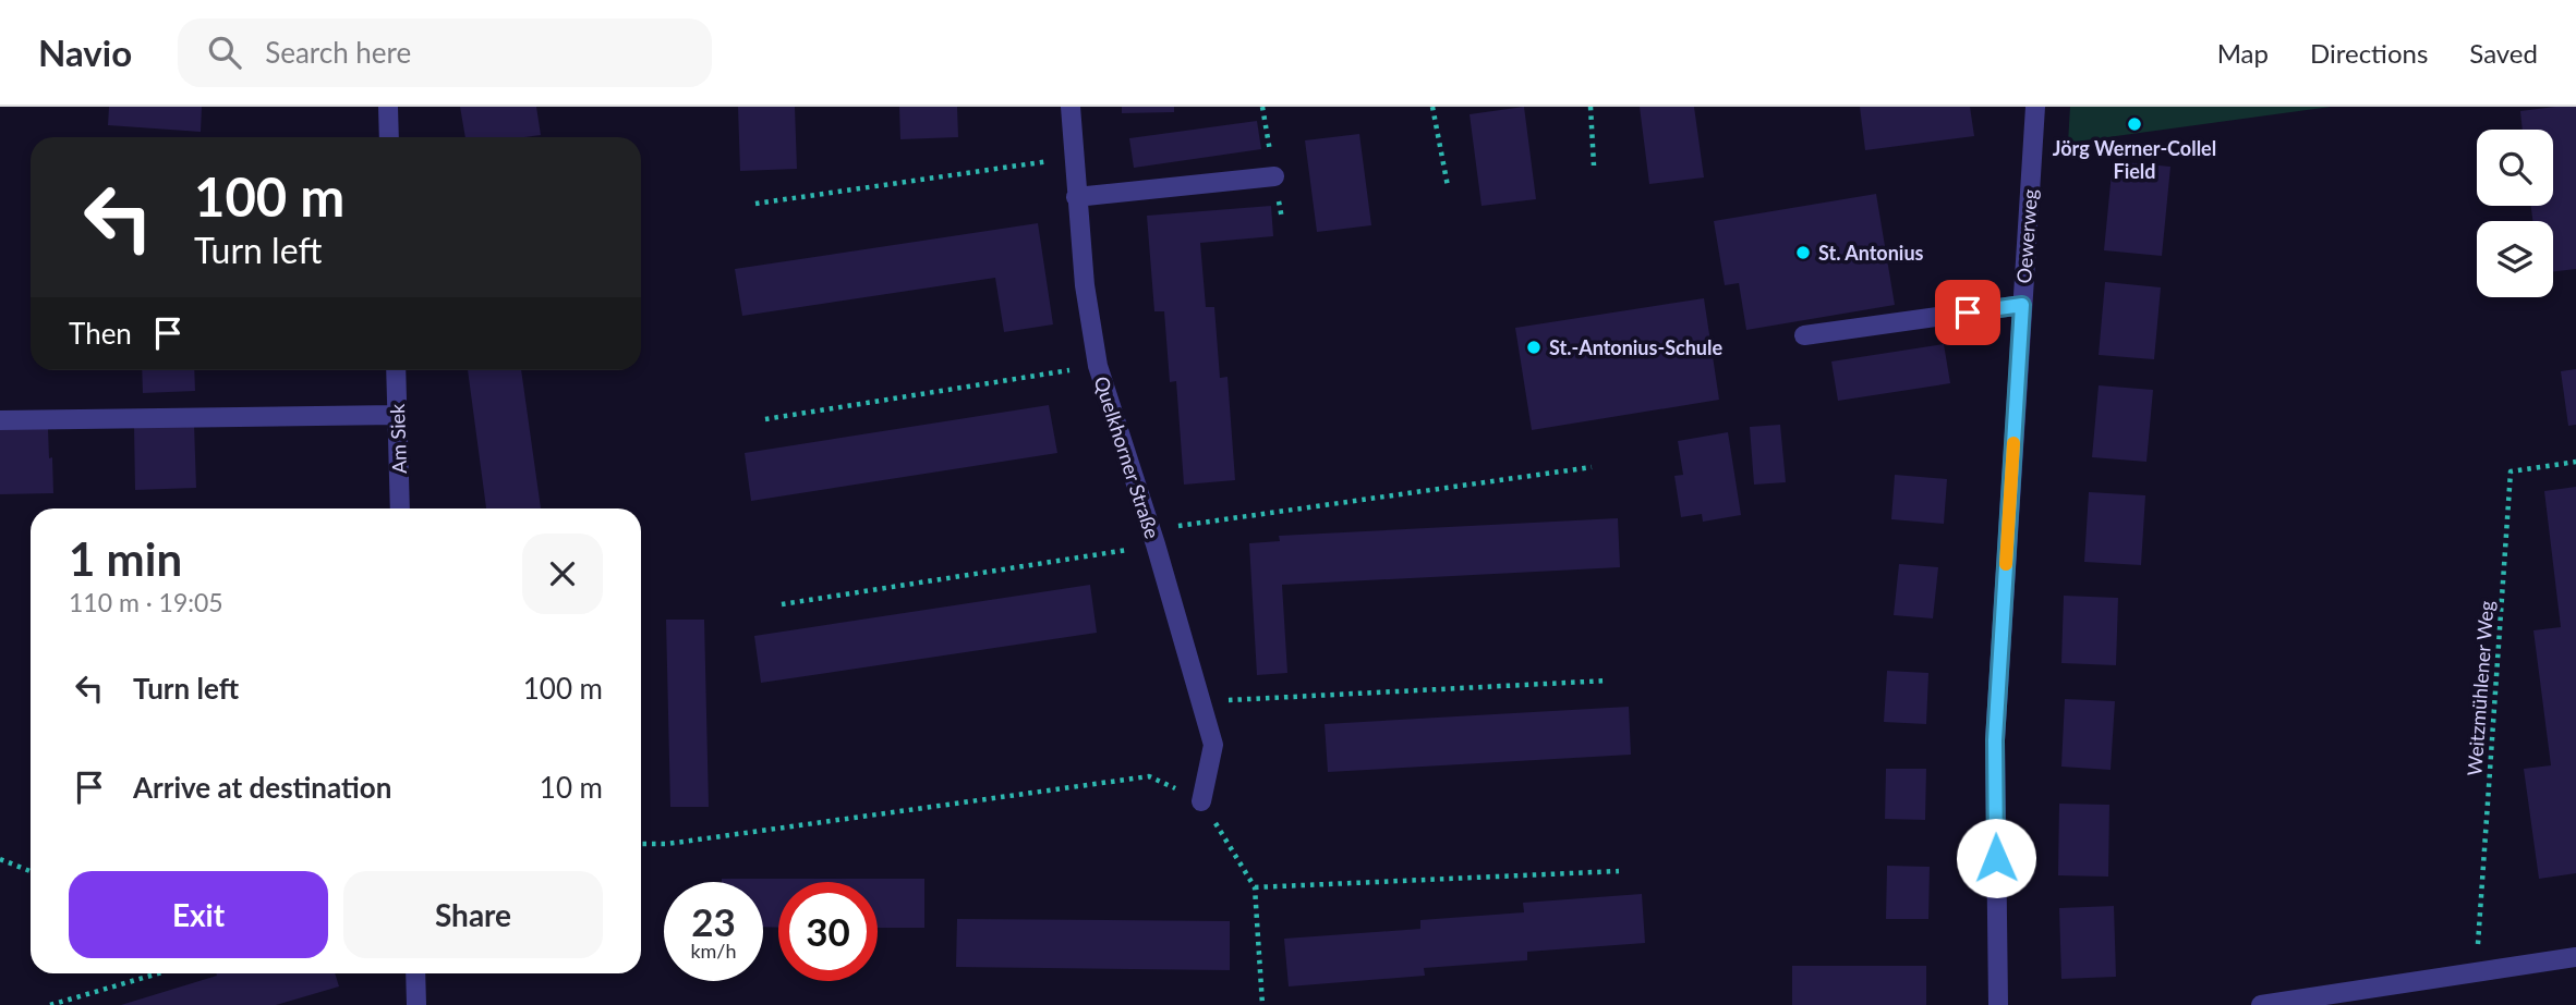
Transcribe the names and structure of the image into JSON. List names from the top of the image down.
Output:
{
  "streets": {
    "street": ["Oewerweg", "Am Siek", "Quelkhorner Straße"],
    "path": ["Weitzmühlener Weg"]
  },
  "places": ["Jörg Werner-Collel Field", "St. Antonius", "St.-Antonius-Schule"],
  "page": {
    "header": "Navio",
    "search": "Search here",
    "nav": ["Map", "Directions", "Saved"],
    "turn": ["100 m", "Turn left"],
    "then": "Then",
    "heading": ["1 min", "110 m · 19:05"],
    "list": [
      {
        "name": "Turn left",
        "value": "100 m"
      },
      {
        "name": "Arrive at destination",
        "value": "10 m"
      }
    ],
    "buttons": ["Exit", "Share"],
    "speed": "23 km/h",
    "limit": "30"
  }
}
